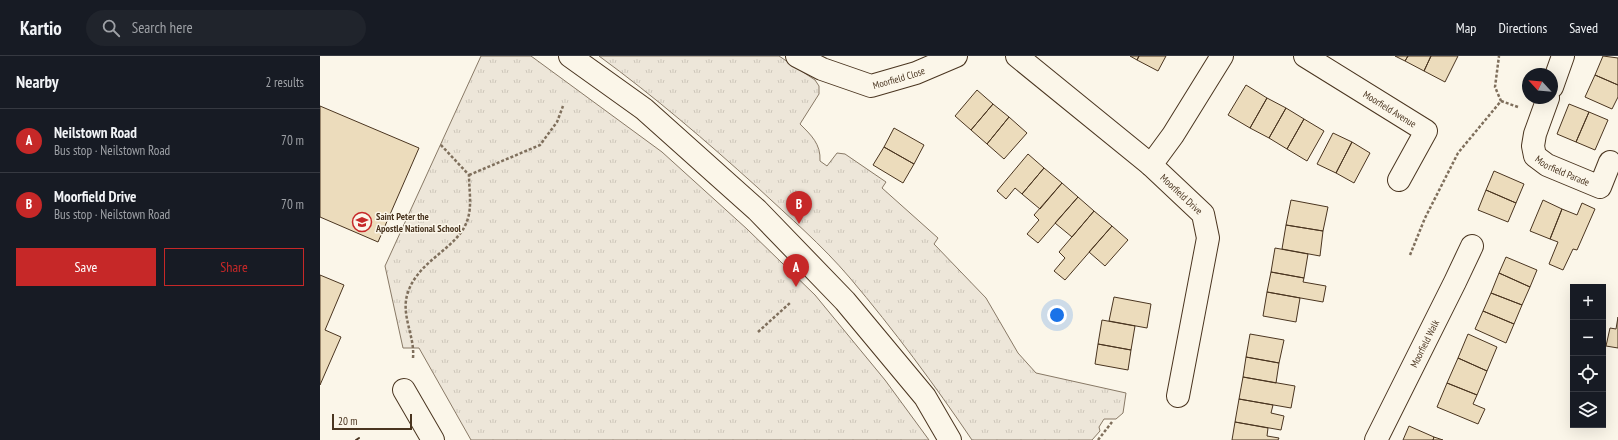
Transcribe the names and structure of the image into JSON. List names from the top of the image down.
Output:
{
  "streets": {
    "street": [
      "Moorfield Close",
      "Moorfield Avenue",
      "Moorfield Parade",
      "Moorfield Drive",
      "Moorfield Walk"
    ]
  },
  "places": {
    "school or university": ["Saint Peter the Apostle National School"]
  },
  "scale_bar": "20 m",
  "north": "top left",
  "page": {
    "header": "Kartio",
    "search": "Search here",
    "nav": ["Map", "Directions", "Saved"],
    "heading": ["Nearby", "2 results"],
    "list": [
      {
        "mark": "A",
        "name": "Neilstown Road",
        "note": "Bus stop · Neilstown Road",
        "value": "70 m"
      },
      {
        "mark": "B",
        "name": "Moorfield Drive",
        "note": "Bus stop · Neilstown Road",
        "value": "70 m"
      }
    ],
    "pins": ["B", "A"],
    "buttons": ["Save", "Share"],
    "map_buttons": ["+", "−"],
    "scale": "20 m"
  }
}
